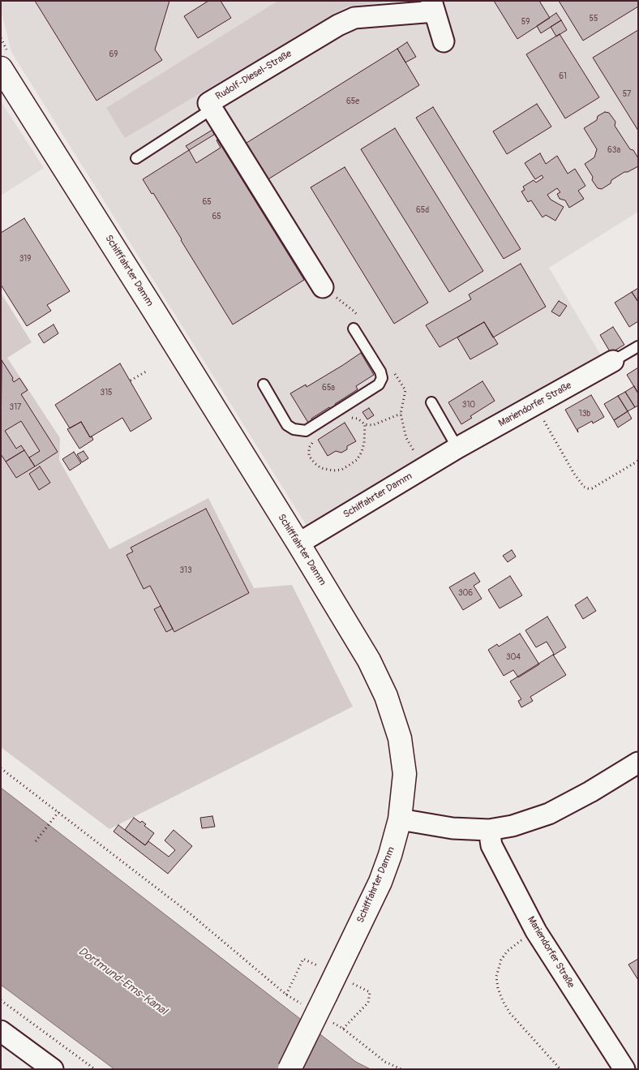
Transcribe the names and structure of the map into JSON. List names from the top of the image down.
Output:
{
  "streets": {
    "main road": ["Schifffahrter Damm"],
    "street": ["Rudolf-Diesel-Straße", "Mariendorfer Straße", "Schiffahrter Damm"]
  },
  "crossings": [
    ["Schifffahrter Damm", "Schiffahrter Damm"],
    ["Mariendorfer Straße", "Schiffahrter Damm"]
  ],
  "water": ["Dortmund-Ems-Kanal"],
  "house_numbers": [
    "55",
    "59",
    "69",
    "61",
    "57",
    "65e",
    "63a",
    "65",
    "65d",
    "65",
    "319",
    "65a",
    "315",
    "310",
    "317",
    "13b",
    "313",
    "306",
    "304"
  ]
}
